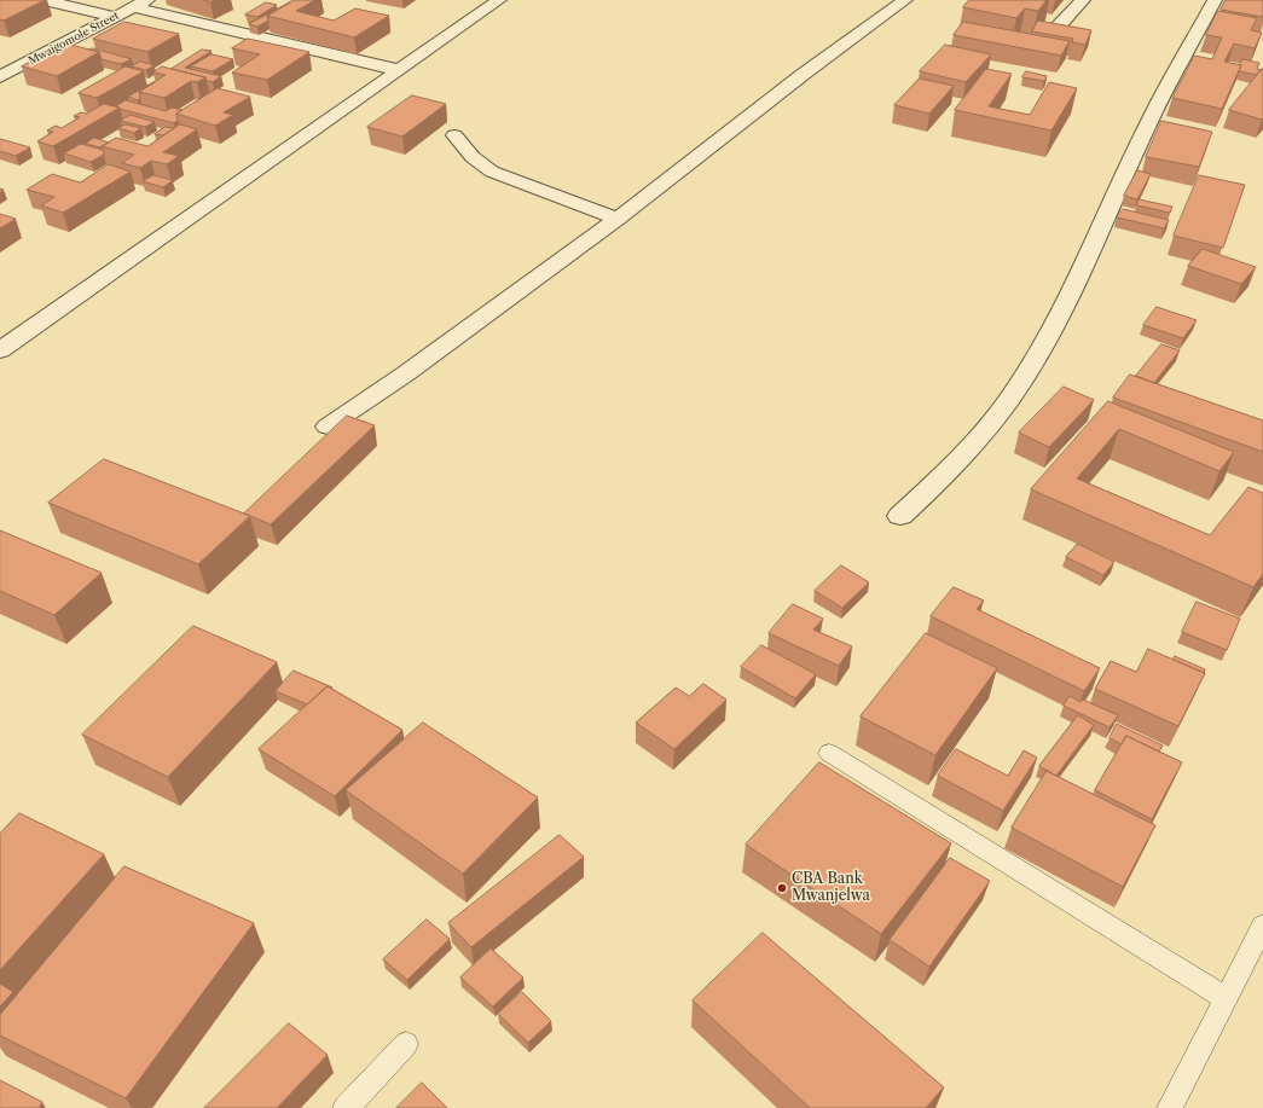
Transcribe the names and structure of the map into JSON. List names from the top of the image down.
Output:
{
  "streets": {
    "street": ["Mwaigomole Street"]
  },
  "places": ["CBA Bank Mwanjelwa"]
}
